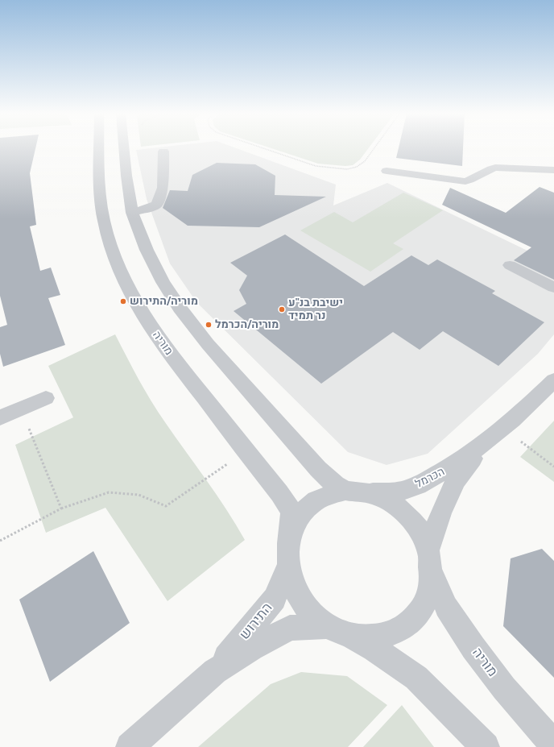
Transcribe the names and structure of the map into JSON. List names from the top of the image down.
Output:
{
  "streets": {
    "street": ["מוריה", "הכרמל", "התירוש"]
  },
  "crossings": [
    ["מוריה", "הכרמל"],
    ["מוריה", "התירוש"],
    ["הכרמל", "התירוש"]
  ],
  "places": ["מוריה/התירוש", "ישיבת בנ\"ע נר תמיד", "מוריה/הכרמל"]
}
